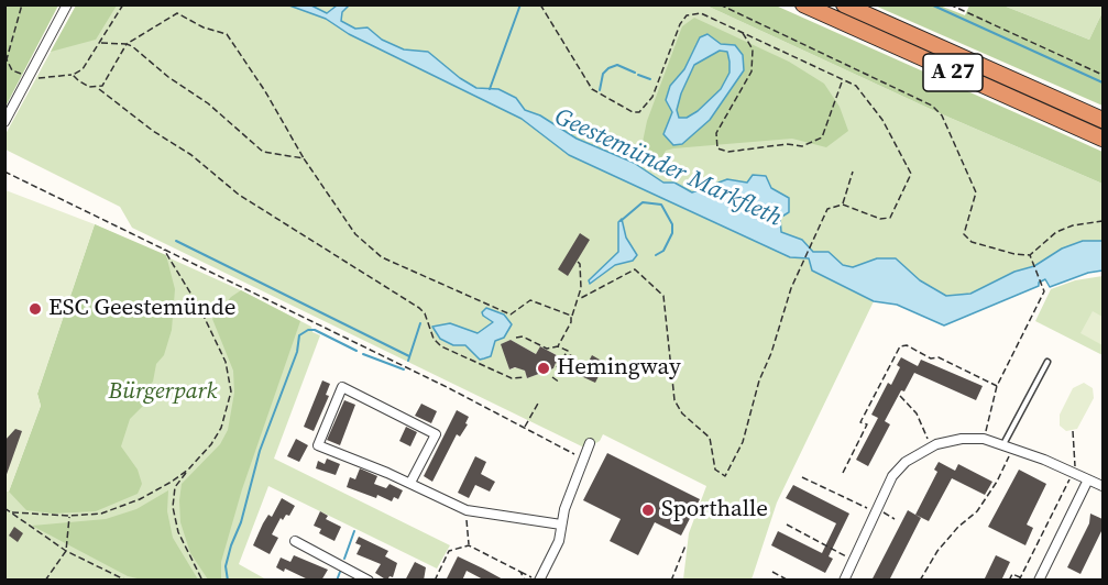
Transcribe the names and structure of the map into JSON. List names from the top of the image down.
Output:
{
  "streets": {
    "highway": ["A 27"]
  },
  "water": ["Geestemünder Markfleth"],
  "parks": ["Bürgerpark"],
  "places": ["ESC Geestemünde", "Hemingway", "Sporthalle"]
}
